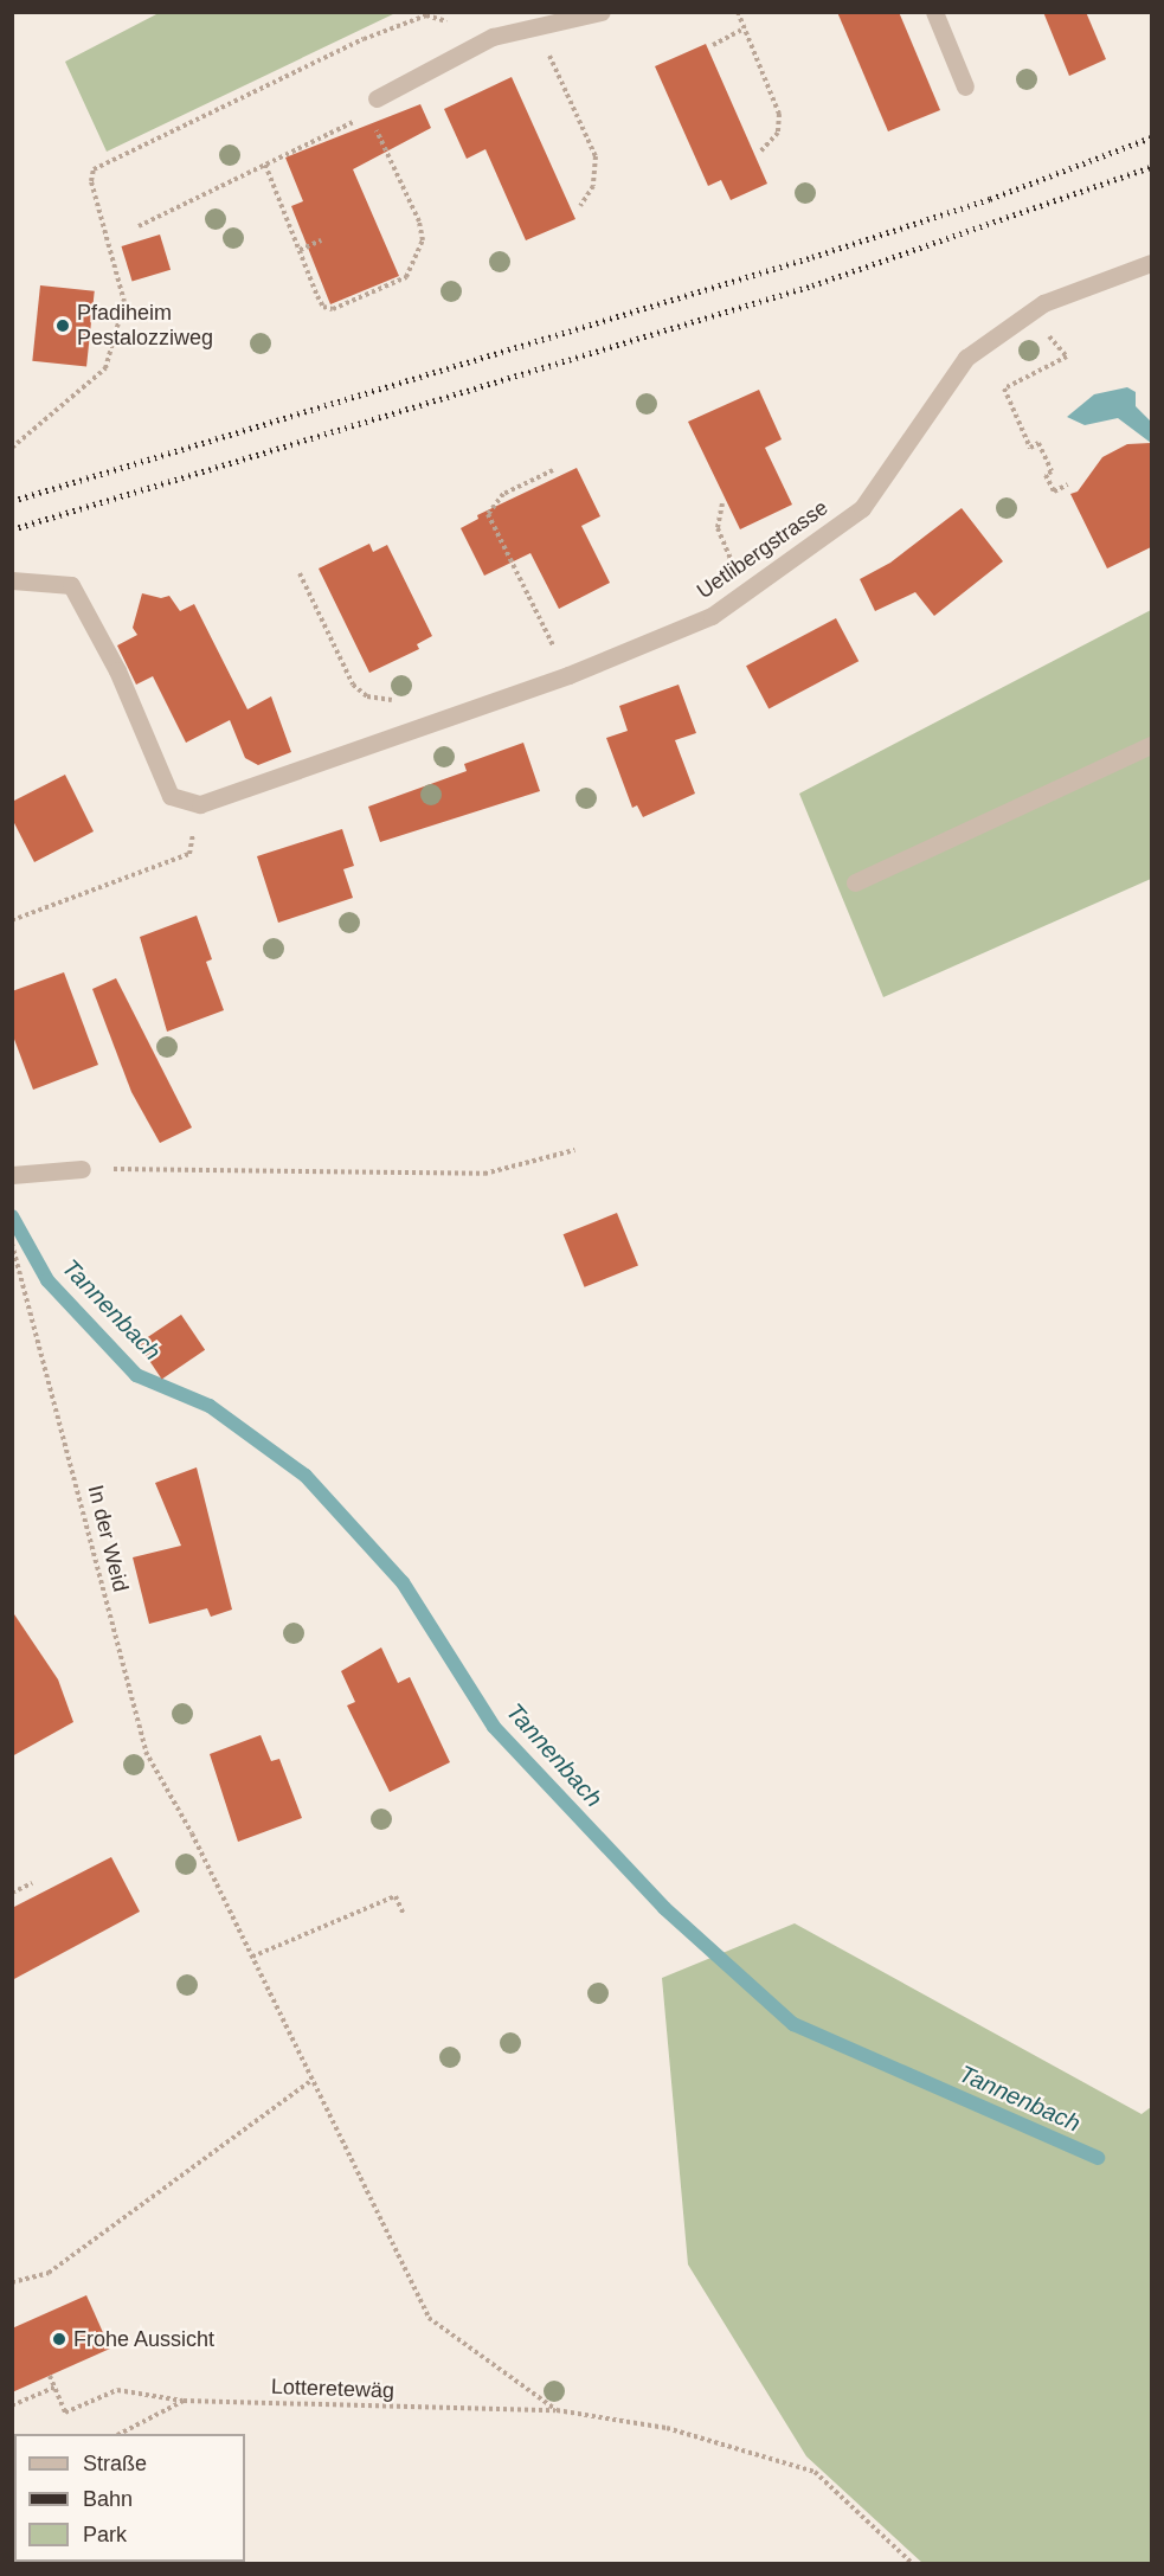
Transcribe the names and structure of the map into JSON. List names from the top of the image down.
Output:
{
  "streets": {
    "street": ["Uetlibergstrasse"],
    "path": ["In der Weid", "Lotteretewäg"]
  },
  "crossings": [
    ["In der Weid", "Lotteretewäg"]
  ],
  "water": ["Tannenbach"],
  "places": ["Pfadiheim Pestalozziweg", "Frohe Aussicht"],
  "legend": ["Straße", "Bahn", "Park"]
}
